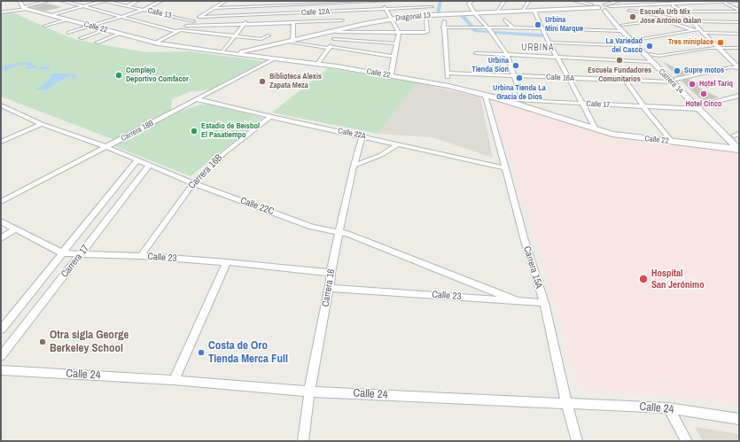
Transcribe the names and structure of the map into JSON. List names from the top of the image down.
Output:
{
  "streets": {
    "street": [
      "Calle 12A",
      "Calle 13",
      "Diagonal 13",
      "Calle 22",
      "Calle 16A",
      "Carrera 14",
      "Calle 17",
      "Carrera 18B",
      "Calle 22A",
      "Carrera 16B",
      "Calle 22C",
      "Calle 23",
      "Carrera 17",
      "Carrera 15A",
      "Carrera 16",
      "Calle 24"
    ]
  },
  "crossings": [
    ["Diagonal 13", "Calle 22"],
    ["Diagonal 13", "Carrera 14"],
    ["Calle 22", "Carrera 14"],
    ["Calle 22", "Calle 17"],
    ["Calle 22", "Carrera 18B"],
    ["Calle 22", "Carrera 15A"],
    ["Calle 16A", "Carrera 14"],
    ["Carrera 14", "Calle 17"],
    ["Carrera 18B", "Calle 22A"],
    ["Carrera 18B", "Calle 22C"],
    ["Calle 22A", "Carrera 16B"],
    ["Calle 22A", "Carrera 15A"],
    ["Calle 22A", "Carrera 16"],
    ["Carrera 16B", "Calle 22C"],
    ["Carrera 16B", "Calle 23"],
    ["Calle 22C", "Calle 23"],
    ["Calle 22C", "Carrera 17"],
    ["Calle 22C", "Carrera 16"],
    ["Calle 23", "Carrera 17"],
    ["Calle 23", "Carrera 15A"],
    ["Calle 23", "Carrera 16"],
    ["Carrera 15A", "Calle 24"],
    ["Carrera 16", "Calle 24"]
  ],
  "districts": ["URBINA"],
  "places": [
    "Escuela Urb Mix Jose Antonio Galan",
    "Urbina Mini Marque",
    "Tres miniplace",
    "La Variedad del Casco",
    "Escuela Fundadores Comunitarios",
    "Urbina Tienda Sion",
    "Supre motos",
    "Complejo Deportivo Comfacor",
    "Urbina Tienda La Gracia de Dios",
    "Biblioteca Alexis Zapata Meza",
    "Hotel Tariq",
    "Hotel Cinco",
    "Estadio de Beisbol El Pasatiempo",
    "Hospital San Jerónimo",
    "Otra sigla George Berkeley School",
    "Costa de Oro Tienda Merca Full"
  ]
}
